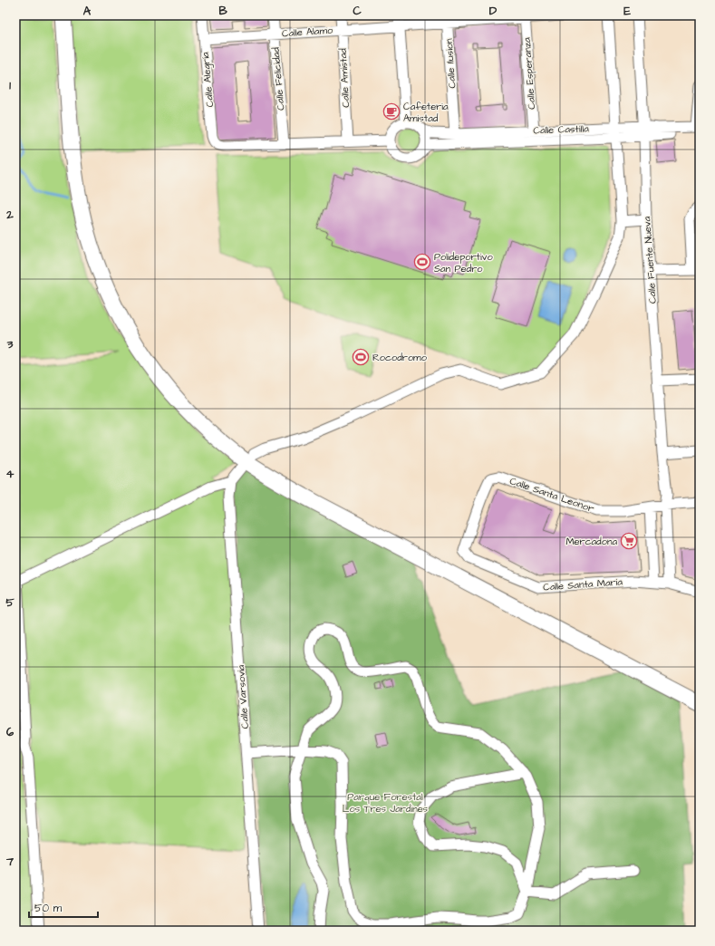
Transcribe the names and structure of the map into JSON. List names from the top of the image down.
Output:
{
  "streets": {
    "street": [
      "Calle Alamo",
      "Calle Ilusion",
      "Calle Esperanza",
      "Calle Amistad",
      "Calle Felicidad",
      "Calle Alegría",
      "Calle Castilla",
      "Calle Fuente Nueva",
      "Calle Santa Leonor",
      "Calle Santa María",
      "Calle Varsovia"
    ]
  },
  "crossings": [
    ["Calle Alamo", "Calle Ilusion"],
    ["Calle Alamo", "Calle Esperanza"],
    ["Calle Alamo", "Calle Amistad"],
    ["Calle Alamo", "Calle Felicidad"],
    ["Calle Alamo", "Calle Alegría"],
    ["Calle Ilusion", "Calle Castilla"],
    ["Calle Esperanza", "Calle Castilla"],
    ["Calle Felicidad", "Calle Alegría"],
    ["Calle Fuente Nueva", "Calle Santa Leonor"],
    ["Calle Fuente Nueva", "Calle Santa María"],
    ["Calle Santa Leonor", "Calle Santa María"]
  ],
  "parks": ["Parque Forestal Los Tres Jardines"],
  "places": {
    "cafe": ["Cafeteria Amistad"],
    "sports": ["Polideportivo San Pedro", "Rocodromo"],
    "supermarket": ["Mercadona"]
  },
  "scale_bar": "50 m",
  "grid": {
    "columns": [
      "A",
      "B",
      "C",
      "D",
      "E"
    ],
    "rows": [
      "1",
      "2",
      "3",
      "4",
      "5",
      "6",
      "7"
    ]
  }
}
